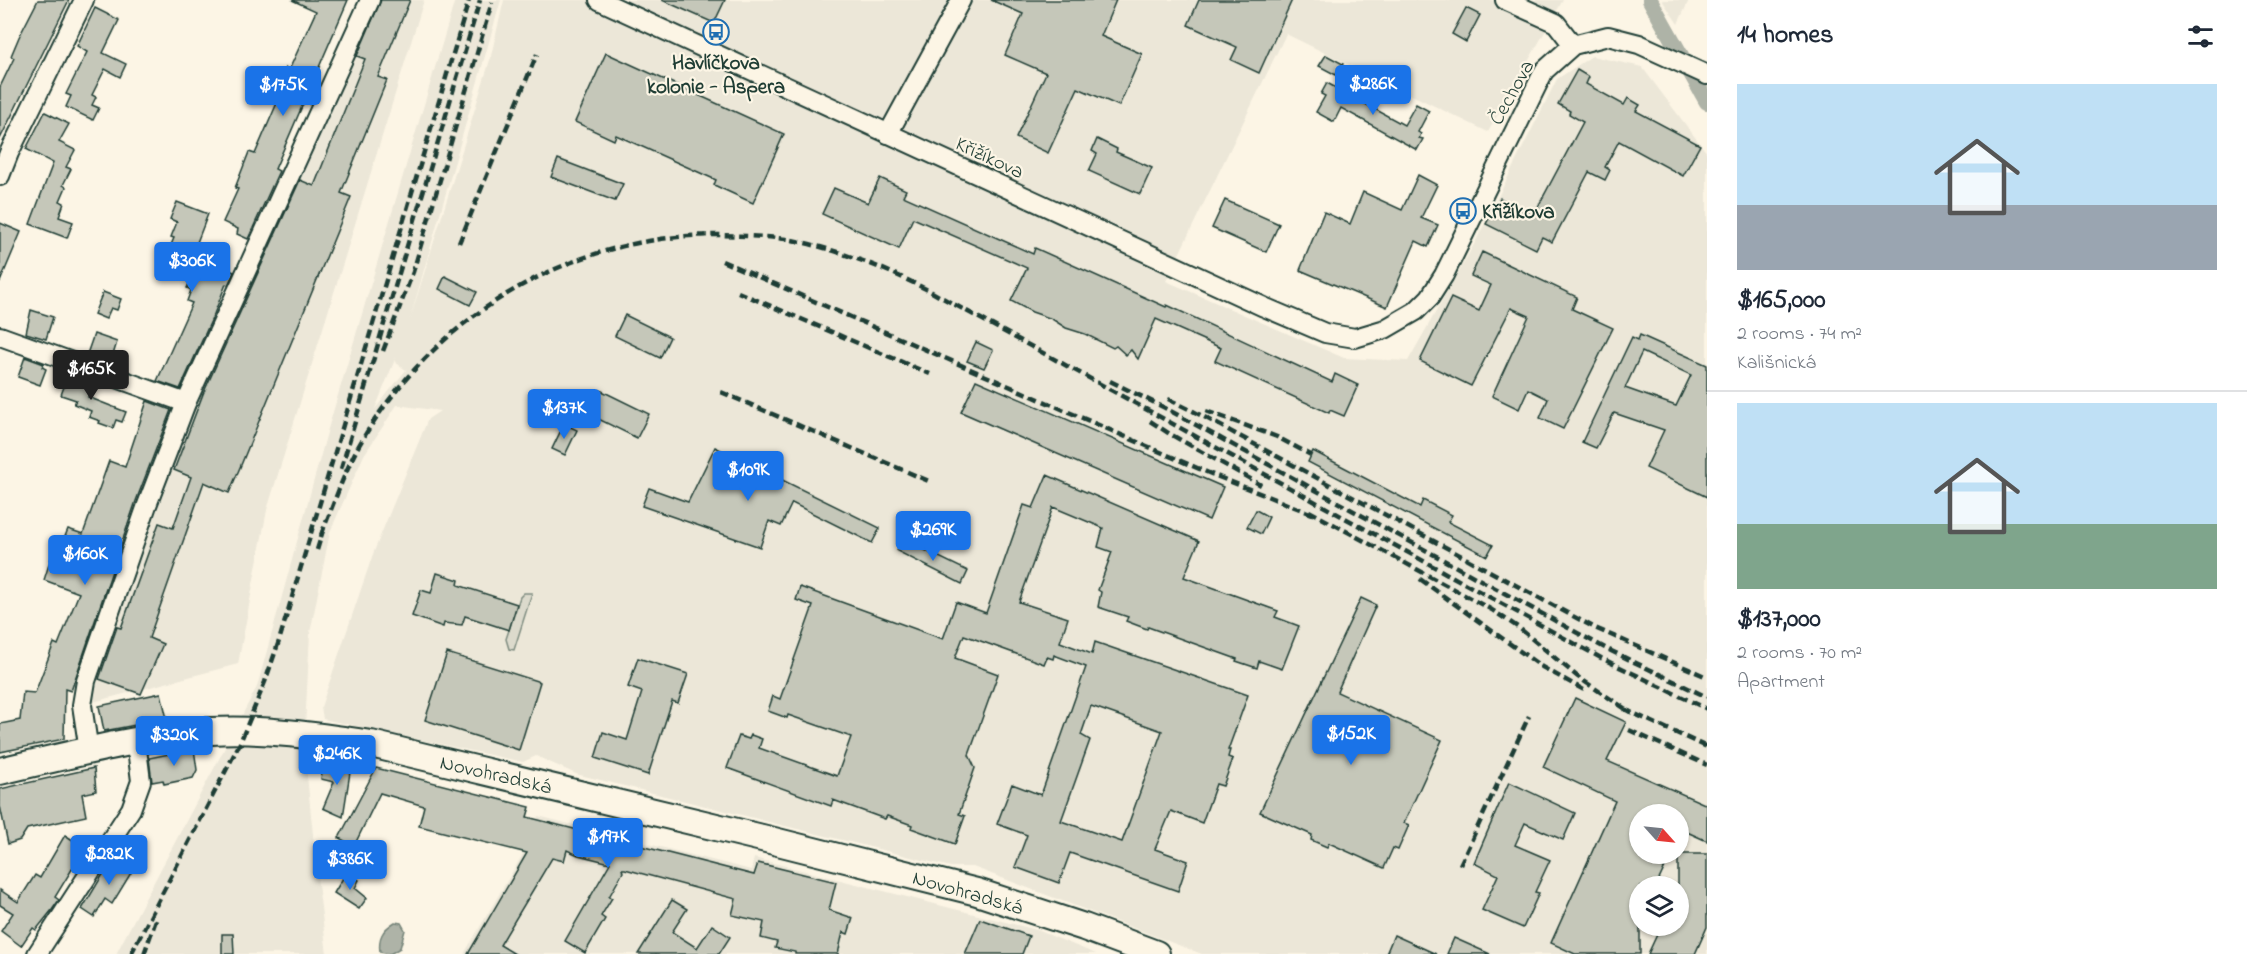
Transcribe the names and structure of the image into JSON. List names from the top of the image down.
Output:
{
  "streets": {
    "main road": ["Novohradská"],
    "street": ["Čechova", "Křižíkova"]
  },
  "crossings": [
    ["Čechova", "Křižíkova"]
  ],
  "places": {
    "bus stop": ["Havlíčkova kolonie - Aspera", "Křižíkova"]
  },
  "north": "bottom right",
  "page": {
    "heading": "14 homes",
    "price": [
      "$286K",
      "$175K",
      "$306K",
      "$165K",
      "$137K",
      "$109K",
      "$269K",
      "$160K",
      "$152K",
      "$320K",
      "$246K",
      "$197K",
      "$282K",
      "$386K"
    ],
    "list": [
      {
        "name": "$165,000",
        "note": "2 rooms · 74 m² · Kališnická"
      },
      {
        "name": "$137,000",
        "note": "2 rooms · 70 m² · Apartment"
      }
    ]
  }
}
